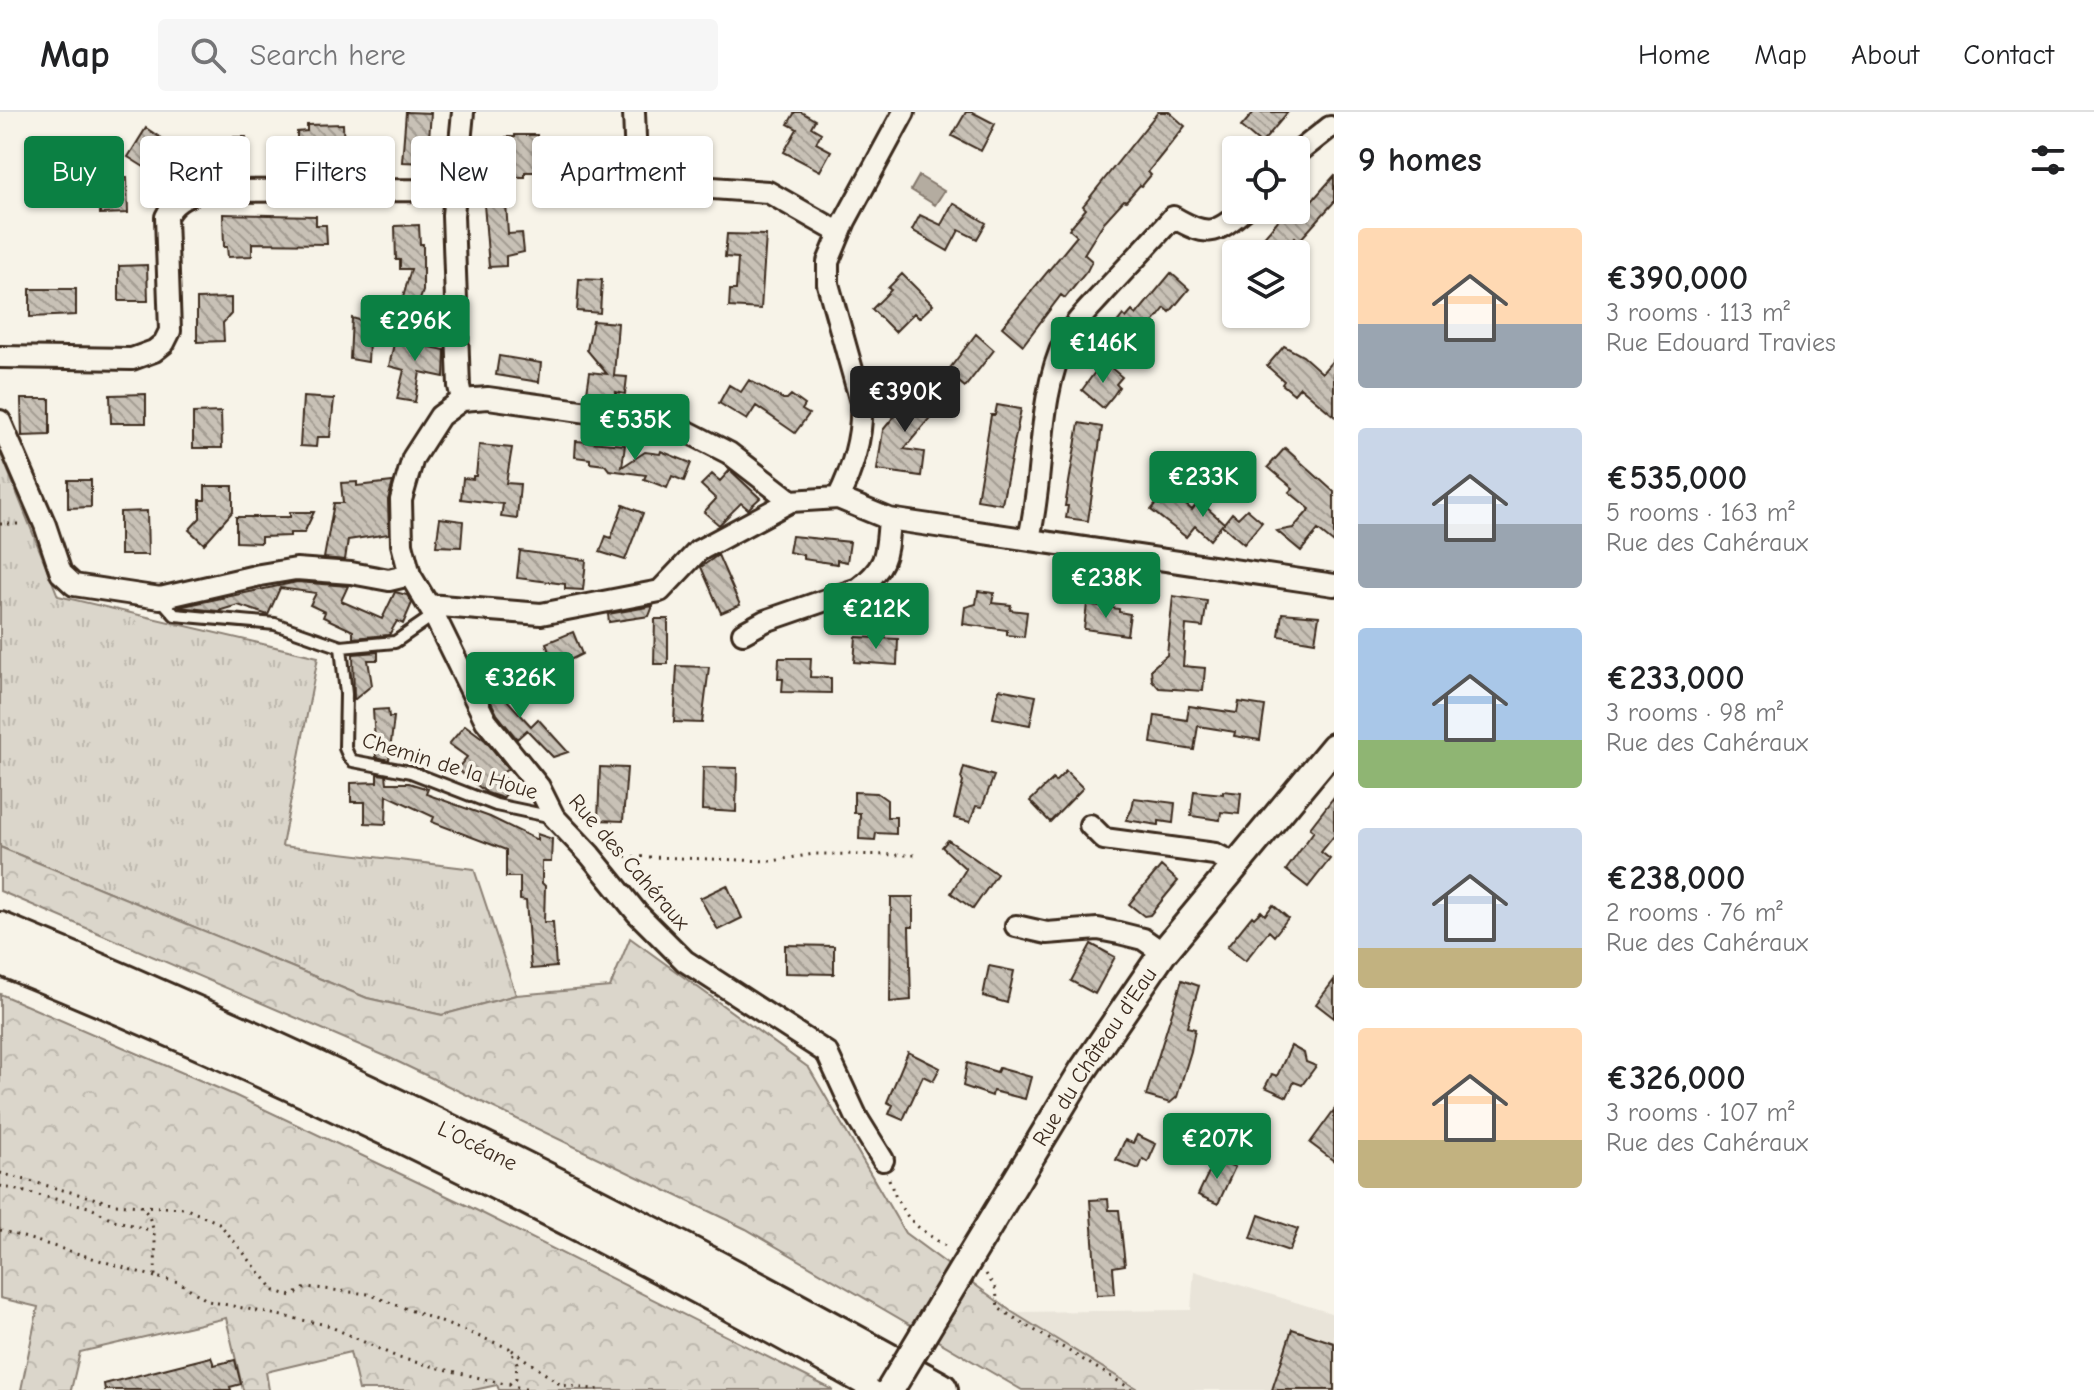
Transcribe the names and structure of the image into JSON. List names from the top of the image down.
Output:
{
  "streets": {
    "highway": ["L’Océane"],
    "street": ["Rue des Cahéraux", "Rue du Château d'Eau"],
    "lane": ["Chemin de la Houe"]
  },
  "crossings": [
    ["Chemin de la Houe", "Rue des Cahéraux"],
    ["Rue du Château d'Eau", "L’Océane"]
  ],
  "page": {
    "header": "Map",
    "search": "Search here",
    "nav": [
      "Home",
      "Map",
      "About",
      "Contact"
    ],
    "heading": "9 homes",
    "chip": [
      "Buy",
      "Rent",
      "Filters",
      "New",
      "Apartment"
    ],
    "list": [
      {
        "name": "€390,000",
        "note": "3 rooms · 113 m² · Rue Edouard Travies"
      },
      {
        "name": "€535,000",
        "note": "5 rooms · 163 m² · Rue des Cahéraux"
      },
      {
        "name": "€233,000",
        "note": "3 rooms · 98 m² · Rue des Cahéraux"
      },
      {
        "name": "€238,000",
        "note": "2 rooms · 76 m² · Rue des Cahéraux"
      },
      {
        "name": "€326,000",
        "note": "3 rooms · 107 m² · Rue des Cahéraux"
      }
    ],
    "price": [
      "€296K",
      "€146K",
      "€390K",
      "€535K",
      "€233K",
      "€238K",
      "€212K",
      "€326K",
      "€207K"
    ]
  }
}
